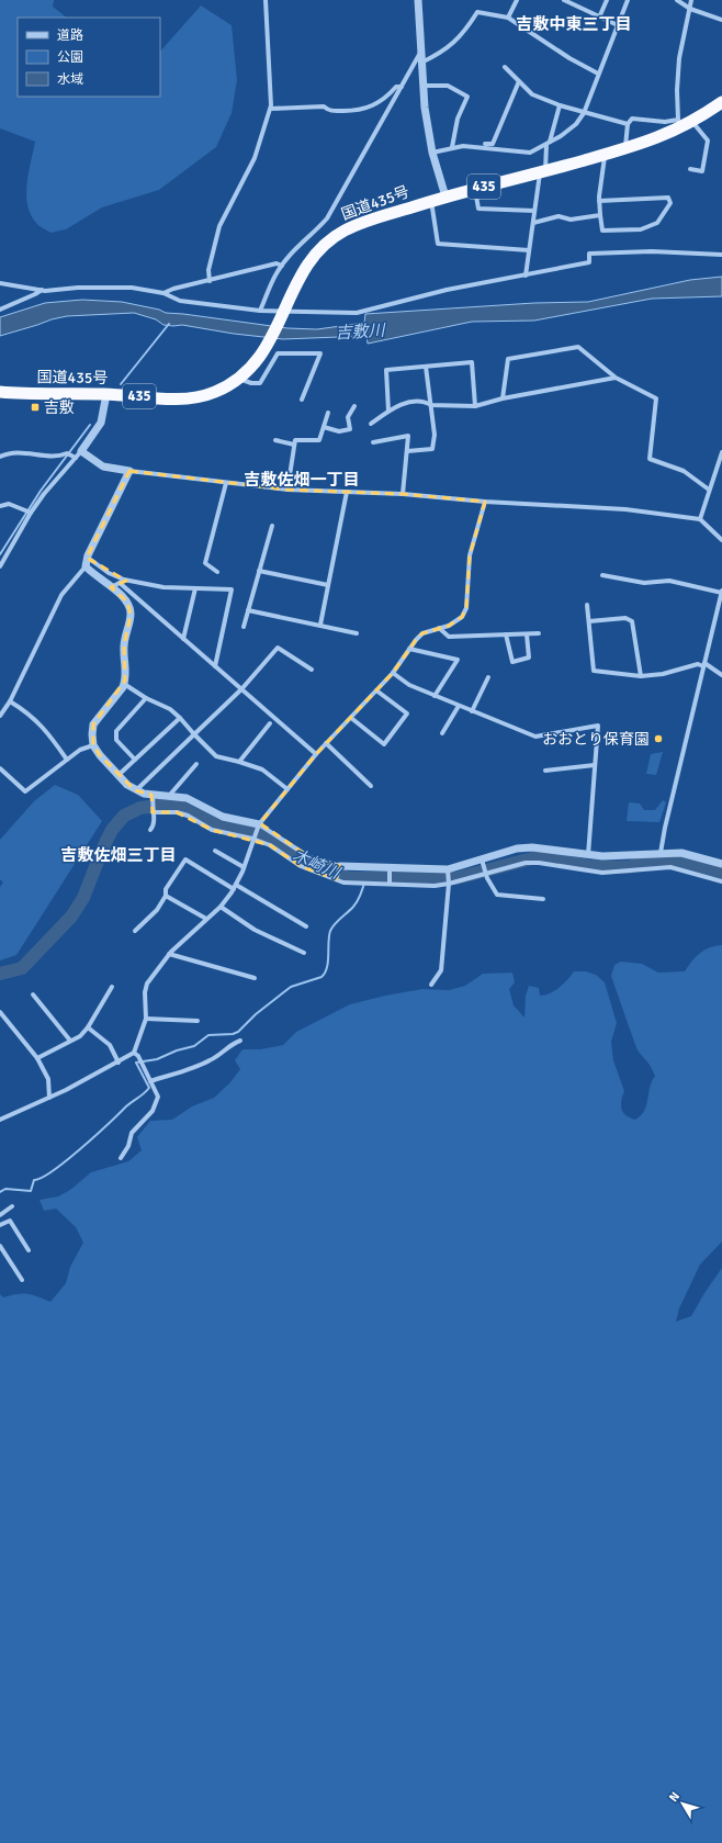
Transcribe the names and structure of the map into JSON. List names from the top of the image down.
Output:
{
  "streets": {
    "highway": ["435", "国道435号"]
  },
  "districts": ["吉敷中東三丁目", "吉敷佐畑一丁目", "吉敷佐畑三丁目"],
  "water": ["吉敷川", "木崎川"],
  "places": {
    "transit": ["吉敷"],
    "other": ["おおとり保育園"]
  },
  "legend": ["道路", "公園", "水域"],
  "north": "top left"
}
